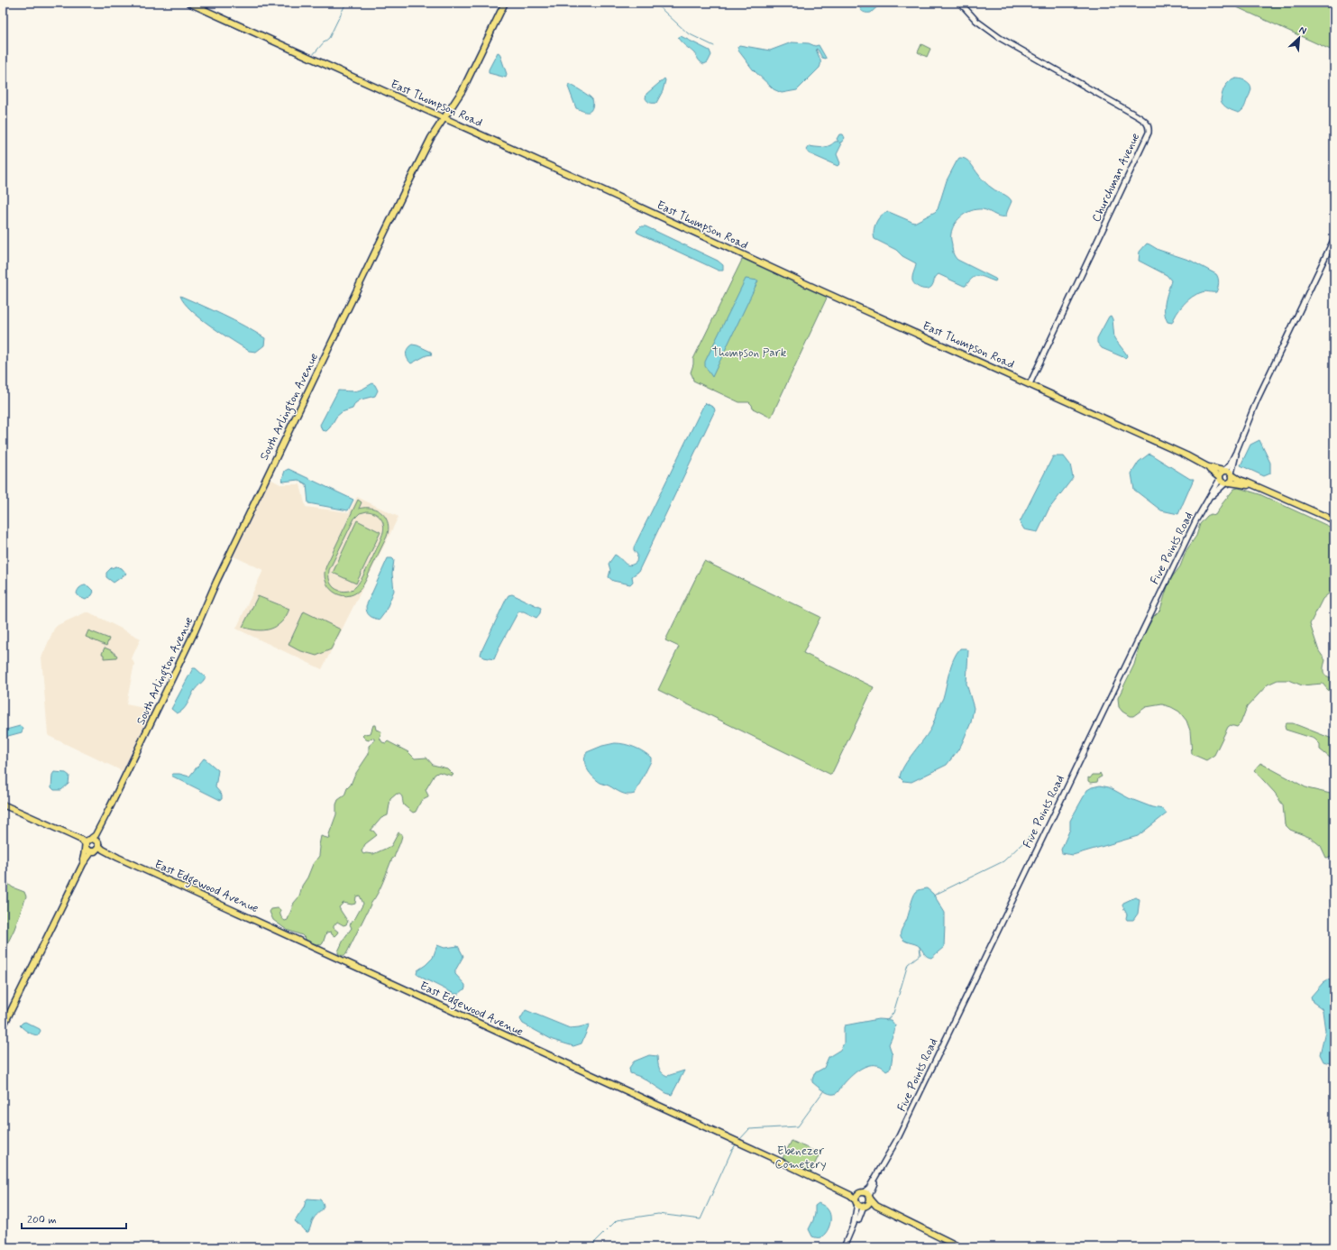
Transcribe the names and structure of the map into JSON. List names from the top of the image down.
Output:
{
  "streets": {
    "main road": ["East Thompson Road", "South Arlington Avenue", "East Edgewood Avenue"],
    "street": ["Churchman Avenue", "Five Points Road"]
  },
  "crossings": [
    ["East Thompson Road", "Churchman Avenue"],
    ["East Thompson Road", "South Arlington Avenue"],
    ["East Thompson Road", "Five Points Road"]
  ],
  "parks": ["Thompson Park", "Ebenezer Cometery"],
  "scale_bar": "200 m",
  "north": "top right"
}
